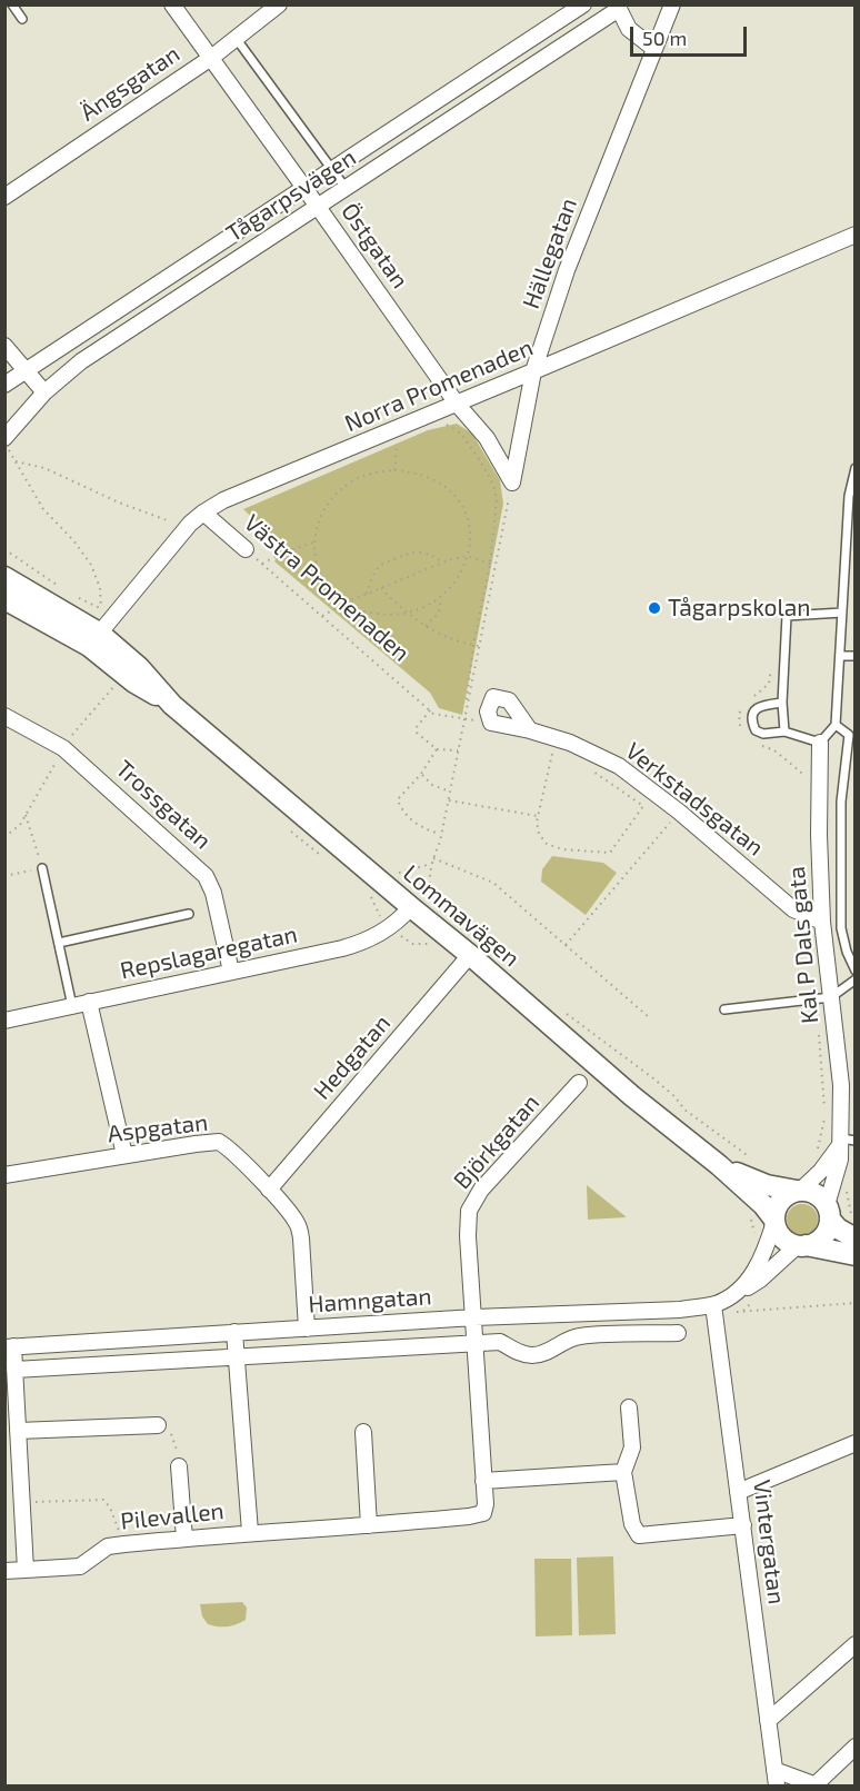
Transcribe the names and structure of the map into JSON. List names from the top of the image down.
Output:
{
  "streets": {
    "street": [
      "Ängsgatan",
      "Tågarpsvägen",
      "Östgatan",
      "Hällegatan",
      "Norra Promenaden",
      "Västra Promenaden",
      "Verkstadsgatan",
      "Trossgatan",
      "Lommavägen",
      "Kal P Dals gata",
      "Repslagaregatan",
      "Hedgatan",
      "Aspgatan",
      "Björkgatan",
      "Hamngatan",
      "Pilevallen",
      "Vintergatan"
    ]
  },
  "crossings": [
    ["Ängsgatan", "Östgatan"],
    ["Tågarpsvägen", "Östgatan"],
    ["Östgatan", "Hällegatan"],
    ["Östgatan", "Norra Promenaden"],
    ["Hällegatan", "Norra Promenaden"],
    ["Norra Promenaden", "Västra Promenaden"],
    ["Norra Promenaden", "Lommavägen"],
    ["Verkstadsgatan", "Kal P Dals gata"],
    ["Trossgatan", "Repslagaregatan"],
    ["Lommavägen", "Kal P Dals gata"],
    ["Lommavägen", "Repslagaregatan"],
    ["Lommavägen", "Hedgatan"],
    ["Lommavägen", "Hamngatan"],
    ["Kal P Dals gata", "Hamngatan"],
    ["Hedgatan", "Aspgatan"],
    ["Aspgatan", "Hamngatan"],
    ["Björkgatan", "Hamngatan"],
    ["Björkgatan", "Pilevallen"],
    ["Hamngatan", "Pilevallen"],
    ["Hamngatan", "Vintergatan"]
  ],
  "places": ["Tågarpskolan"],
  "scale_bar": "50 m"
}
